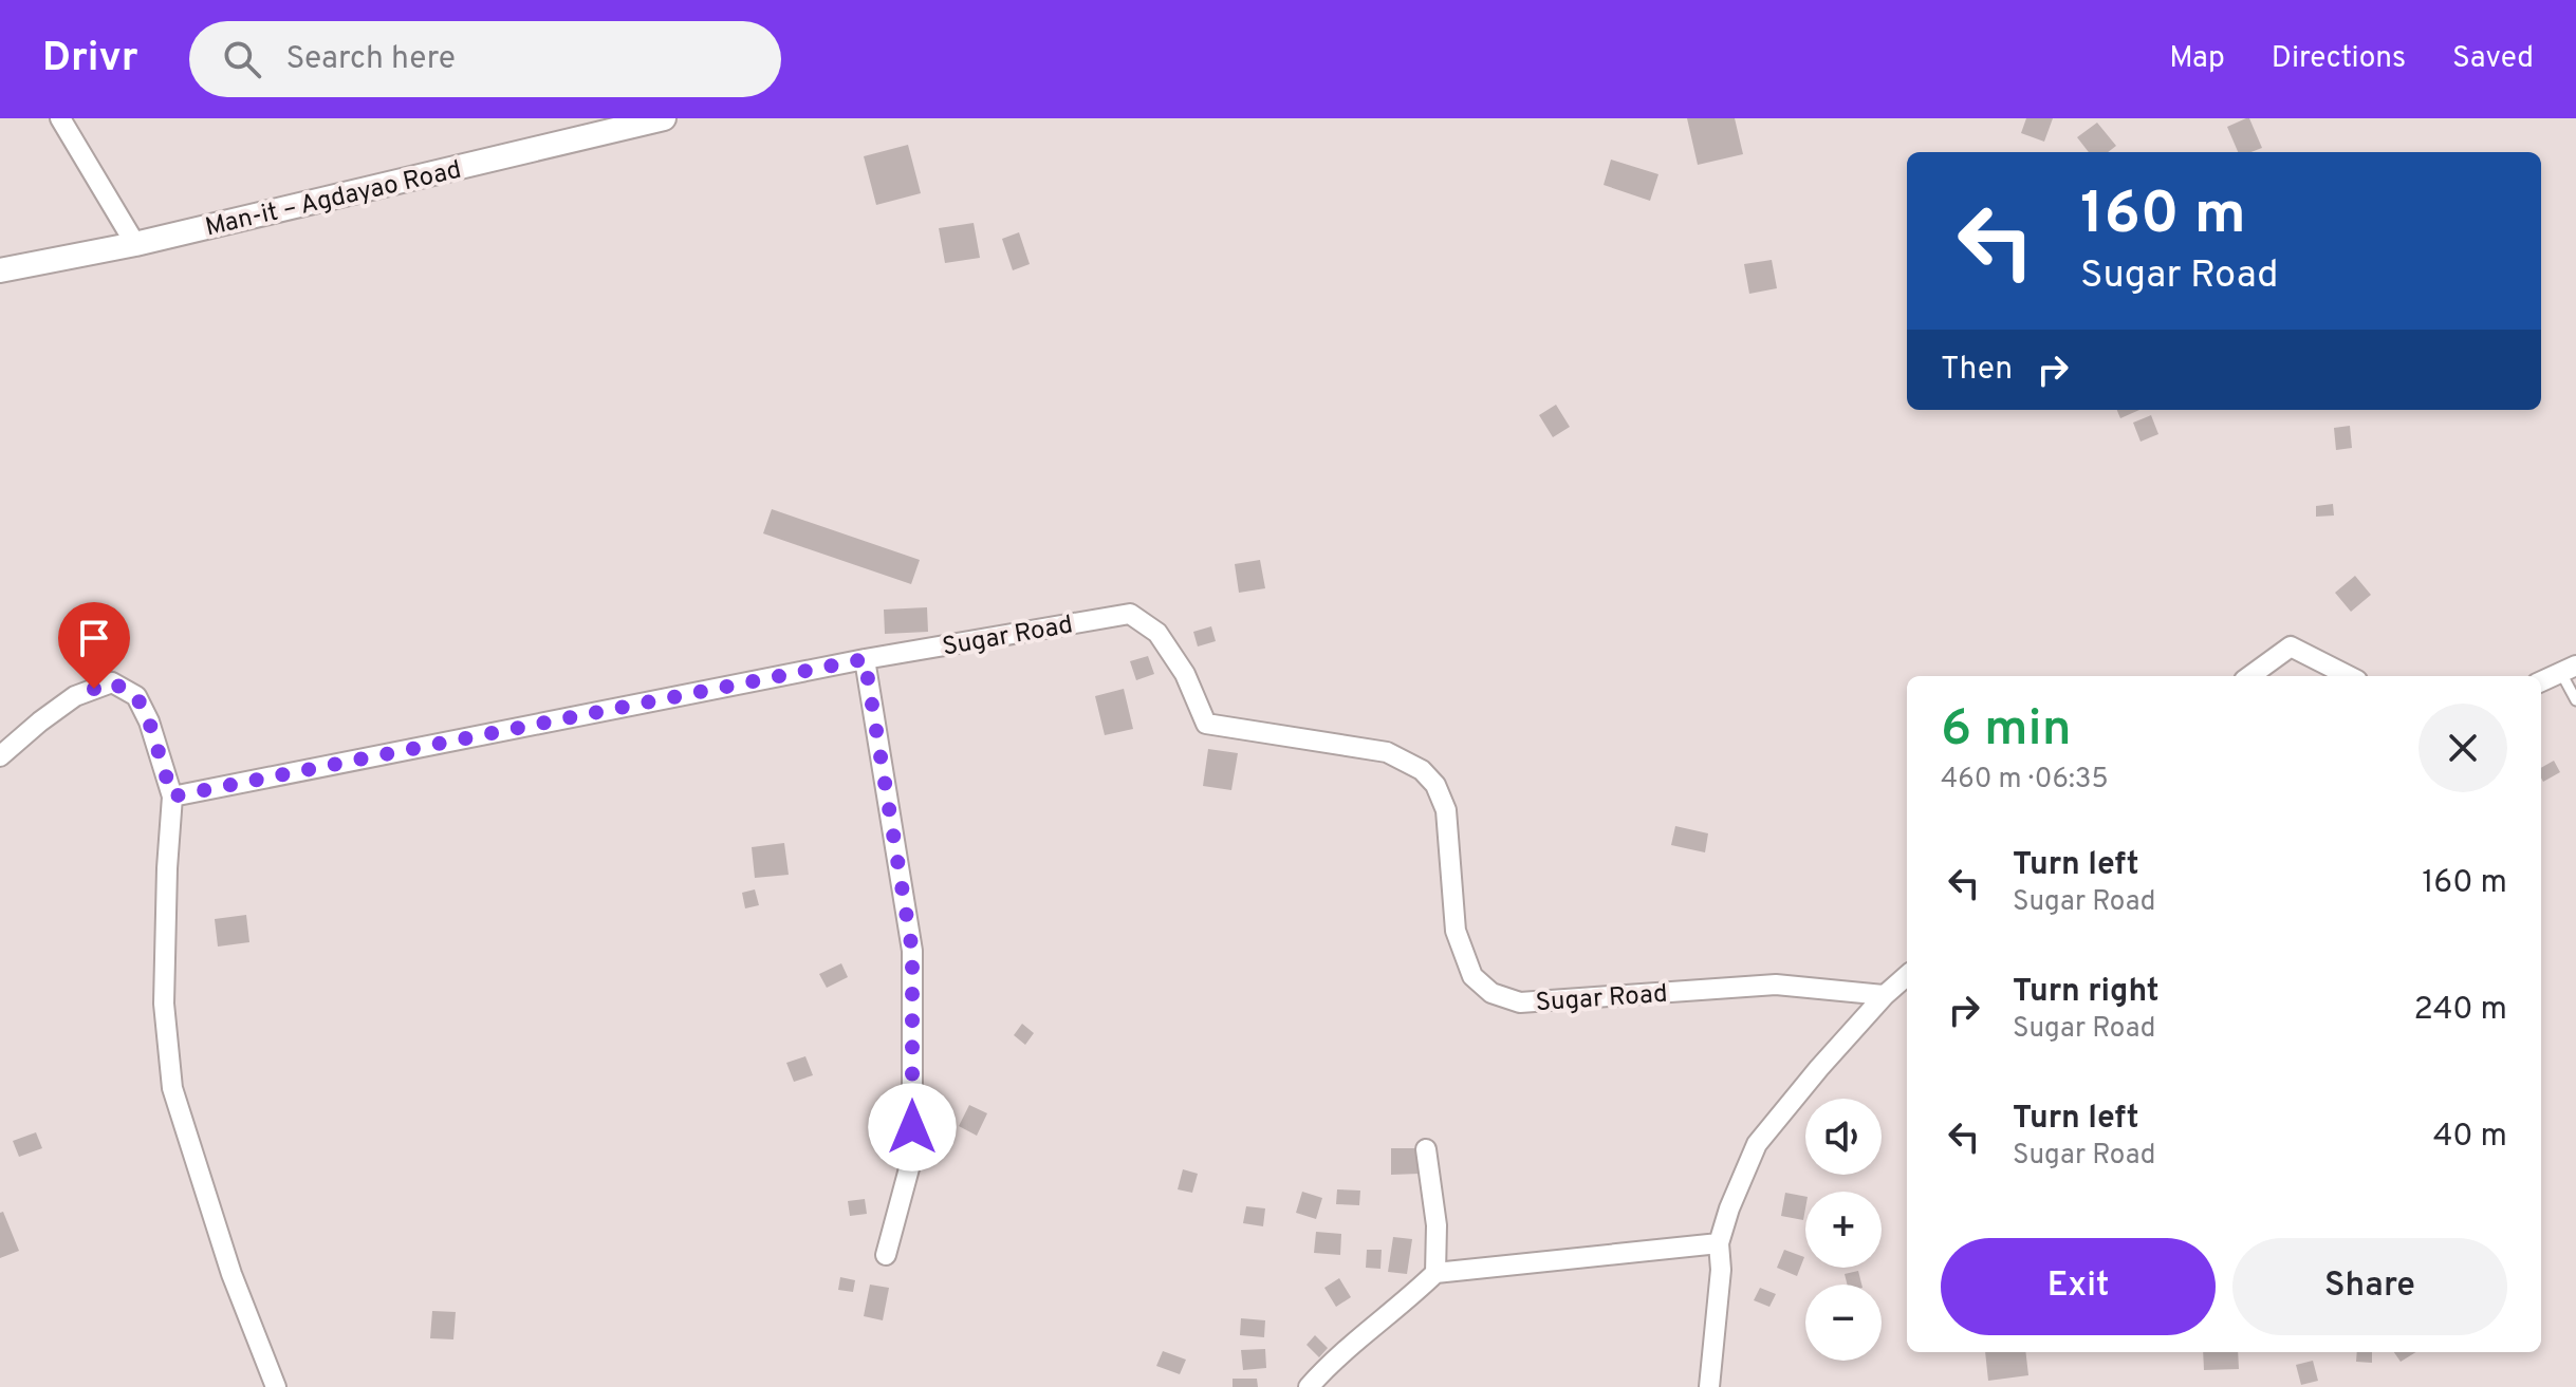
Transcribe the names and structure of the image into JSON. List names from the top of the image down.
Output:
{
  "streets": {
    "street": ["Man-it – Agdayao Road", "Sugar Road"]
  },
  "page": {
    "header": "Drivr",
    "search": "Search here",
    "nav": ["Map", "Directions", "Saved"],
    "turn": ["160 m", "Sugar Road"],
    "then": "Then",
    "heading": ["6 min", "460 m · 06:35"],
    "list": [
      {
        "name": "Turn left",
        "note": "Sugar Road",
        "value": "160 m"
      },
      {
        "name": "Turn right",
        "note": "Sugar Road",
        "value": "240 m"
      },
      {
        "name": "Turn left",
        "note": "Sugar Road",
        "value": "40 m"
      }
    ],
    "map_buttons": ["+", "−"],
    "buttons": ["Exit", "Share"]
  }
}
